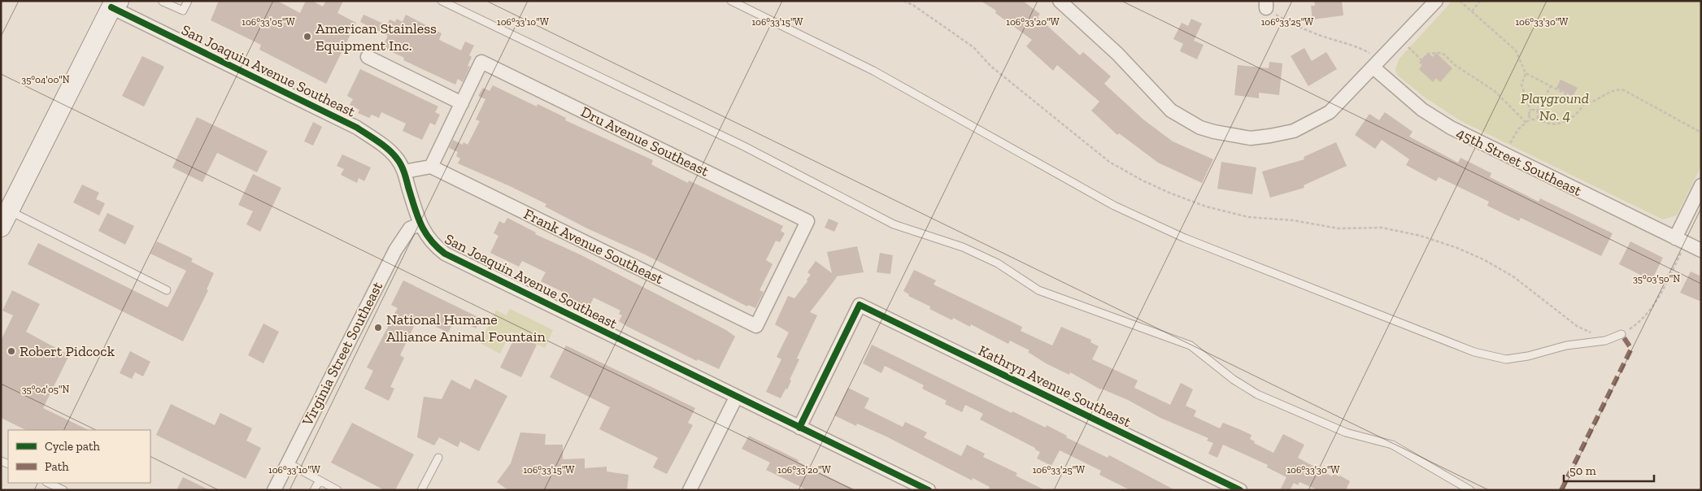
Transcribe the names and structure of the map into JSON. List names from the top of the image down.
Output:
{
  "streets": {
    "street": [
      "San Joaquin Avenue Southeast",
      "Dru Avenue Southeast",
      "45th Street Southeast",
      "Frank Avenue Southeast",
      "Virginia Street Southeast",
      "Kathryn Avenue Southeast"
    ]
  },
  "crossings": [
    ["San Joaquin Avenue Southeast", "Virginia Street Southeast"],
    ["San Joaquin Avenue Southeast", "Kathryn Avenue Southeast"],
    ["Dru Avenue Southeast", "Frank Avenue Southeast"]
  ],
  "parks": ["Playground No. 4"],
  "places": ["American Stainless Equipment Inc.", "National Humane Alliance Animal Fountain", "Robert Pidcock"],
  "legend": ["Cycle path", "Path"],
  "scale_bar": "50 m",
  "coordinates": [
    "106°33'05\"W",
    "106°33'10\"W",
    "106°33'15\"W",
    "106°33'20\"W",
    "106°33'30\"W",
    "106°33'25\"W",
    "35°04'00\"N",
    "35°03'50\"N",
    "35°04'05\"N"
  ]
}
